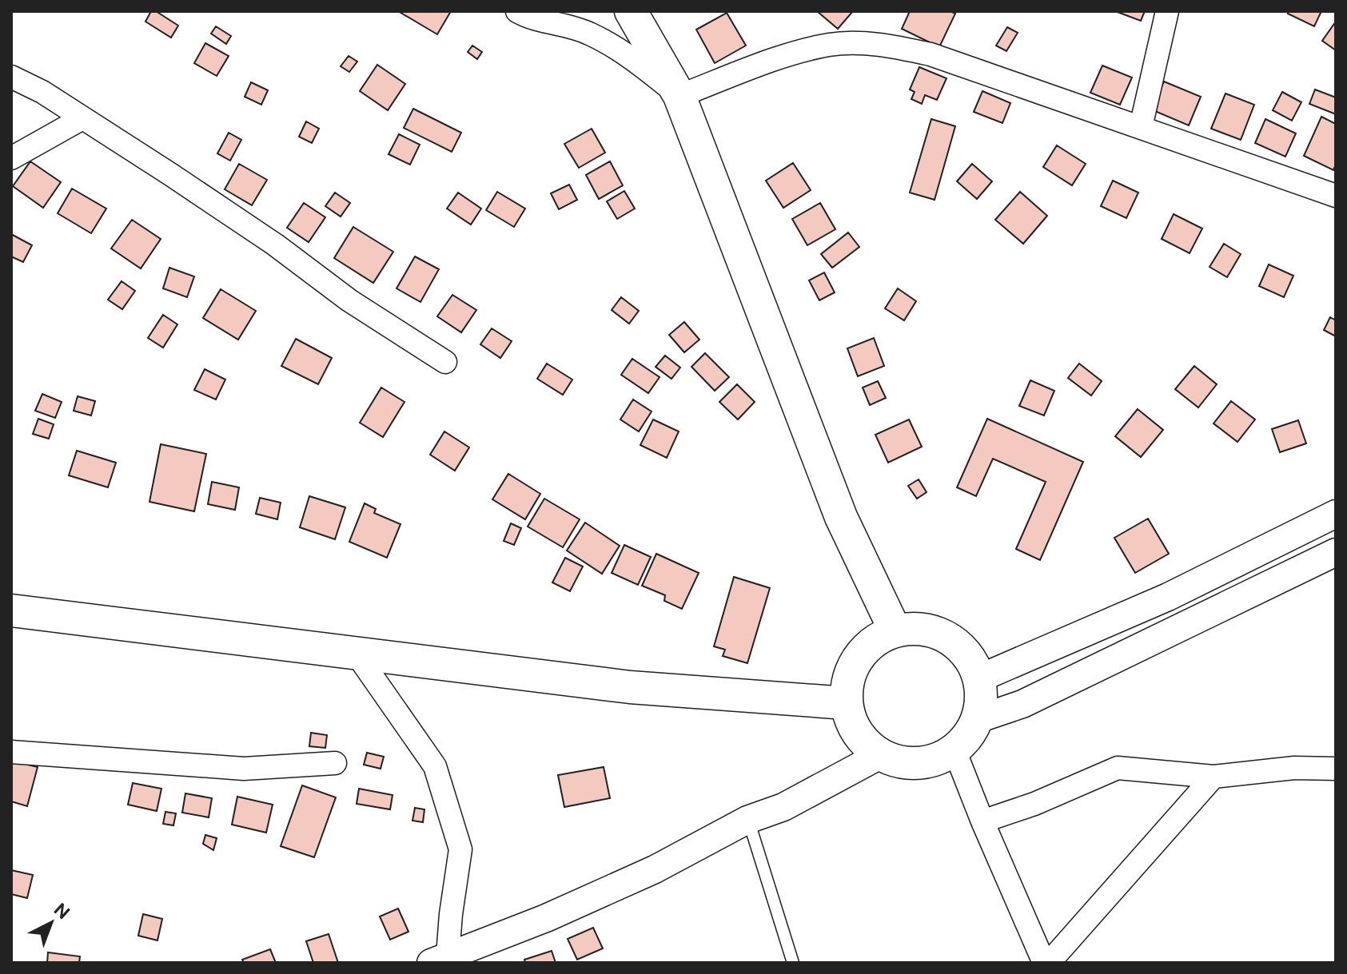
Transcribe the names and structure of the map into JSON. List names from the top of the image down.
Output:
{
  "north": "top right"
}
